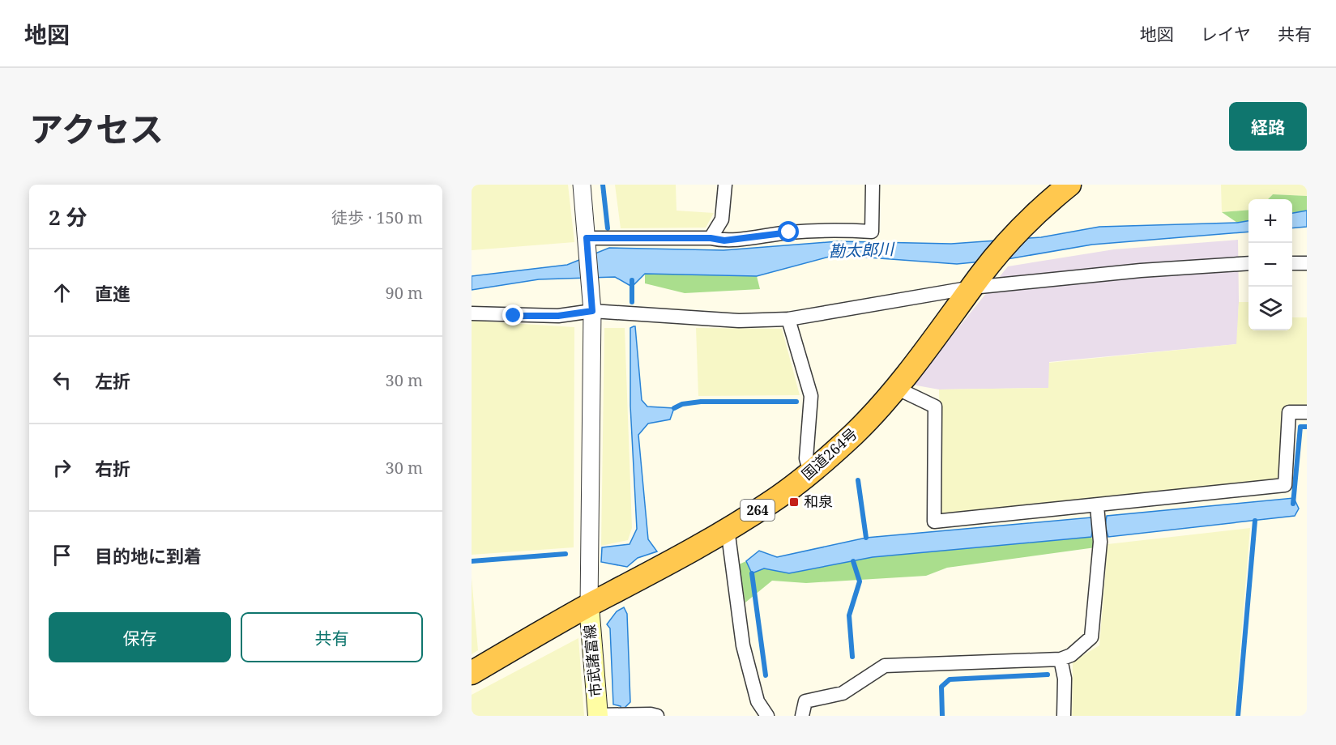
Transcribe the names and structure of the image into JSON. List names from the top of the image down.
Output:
{
  "streets": {
    "highway": ["国道264号", "264"],
    "main road": ["市武諸富線"]
  },
  "crossings": [
    ["国道264号", "市武諸富線"]
  ],
  "water": ["勘太郎川"],
  "places": {
    "transit": ["和泉"]
  },
  "page": {
    "header": "地図",
    "nav": ["地図", "レイヤ", "共有"],
    "title": "アクセス",
    "buttons": [
      "経路",
      ["保存", "共有"]
    ],
    "heading": ["2 分", "徒歩 · 150 m"],
    "map_buttons": ["+", "−"],
    "list": [
      ["直進", "90 m"],
      ["左折", "30 m"],
      ["右折", "30 m"],
      "目的地に到着"
    ]
  }
}
